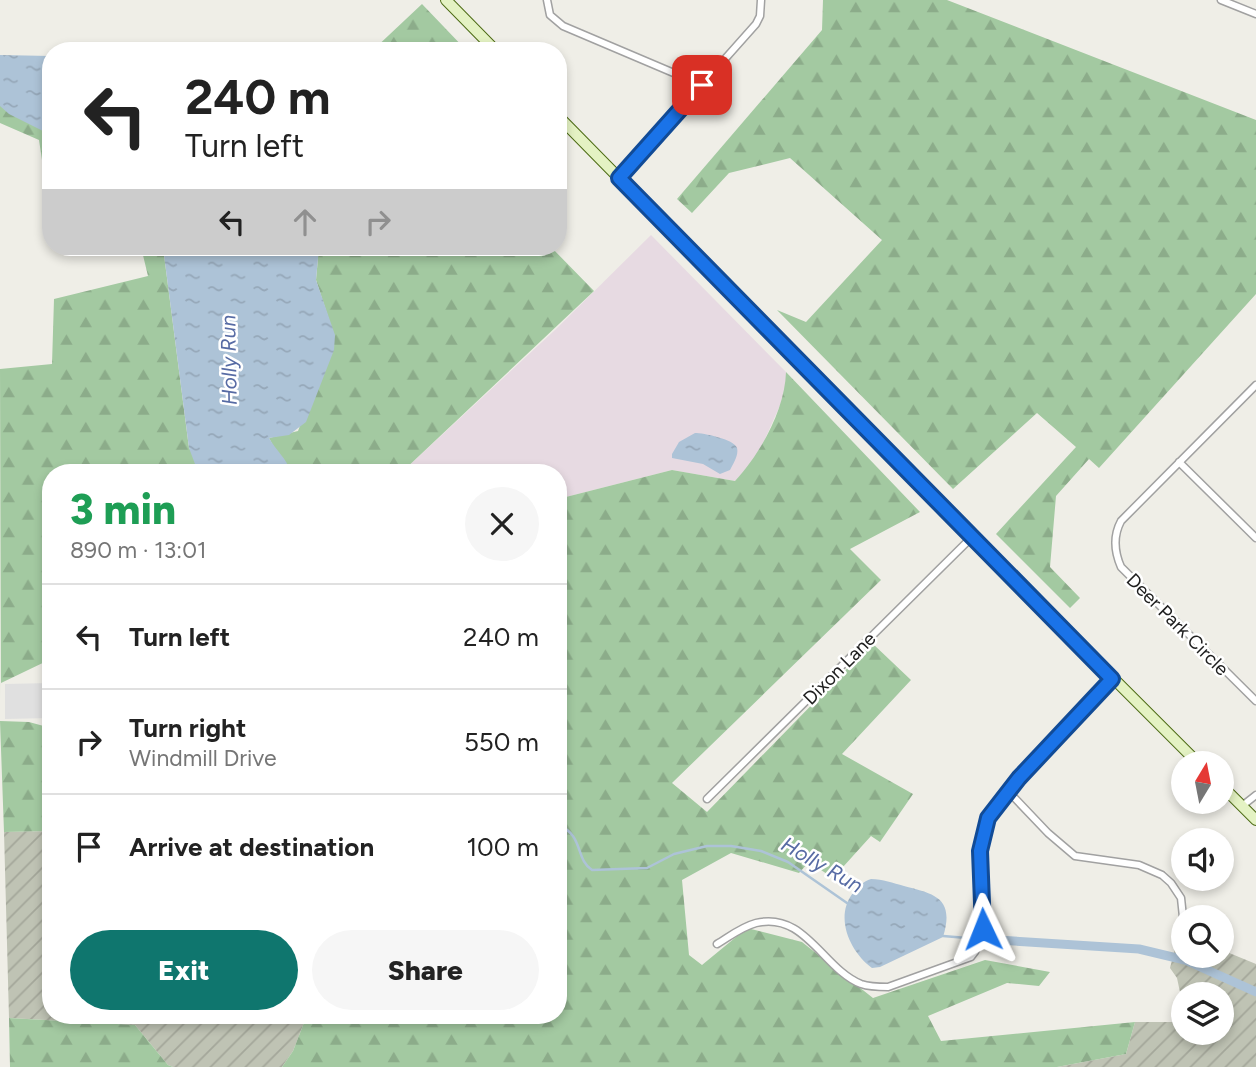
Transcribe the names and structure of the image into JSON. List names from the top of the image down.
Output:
{
  "streets": {
    "street": ["Deer Park Circle", "Dixon Lane"]
  },
  "water": ["Holly Run"],
  "north": "top",
  "page": {
    "turn": ["240 m", "Turn left"],
    "heading": ["3 min", "890 m · 13:01"],
    "list": [
      {
        "name": "Turn left",
        "value": "240 m"
      },
      {
        "name": "Turn right",
        "note": "Windmill Drive",
        "value": "550 m"
      },
      {
        "name": "Arrive at destination",
        "value": "100 m"
      }
    ],
    "buttons": ["Exit", "Share"]
  }
}
